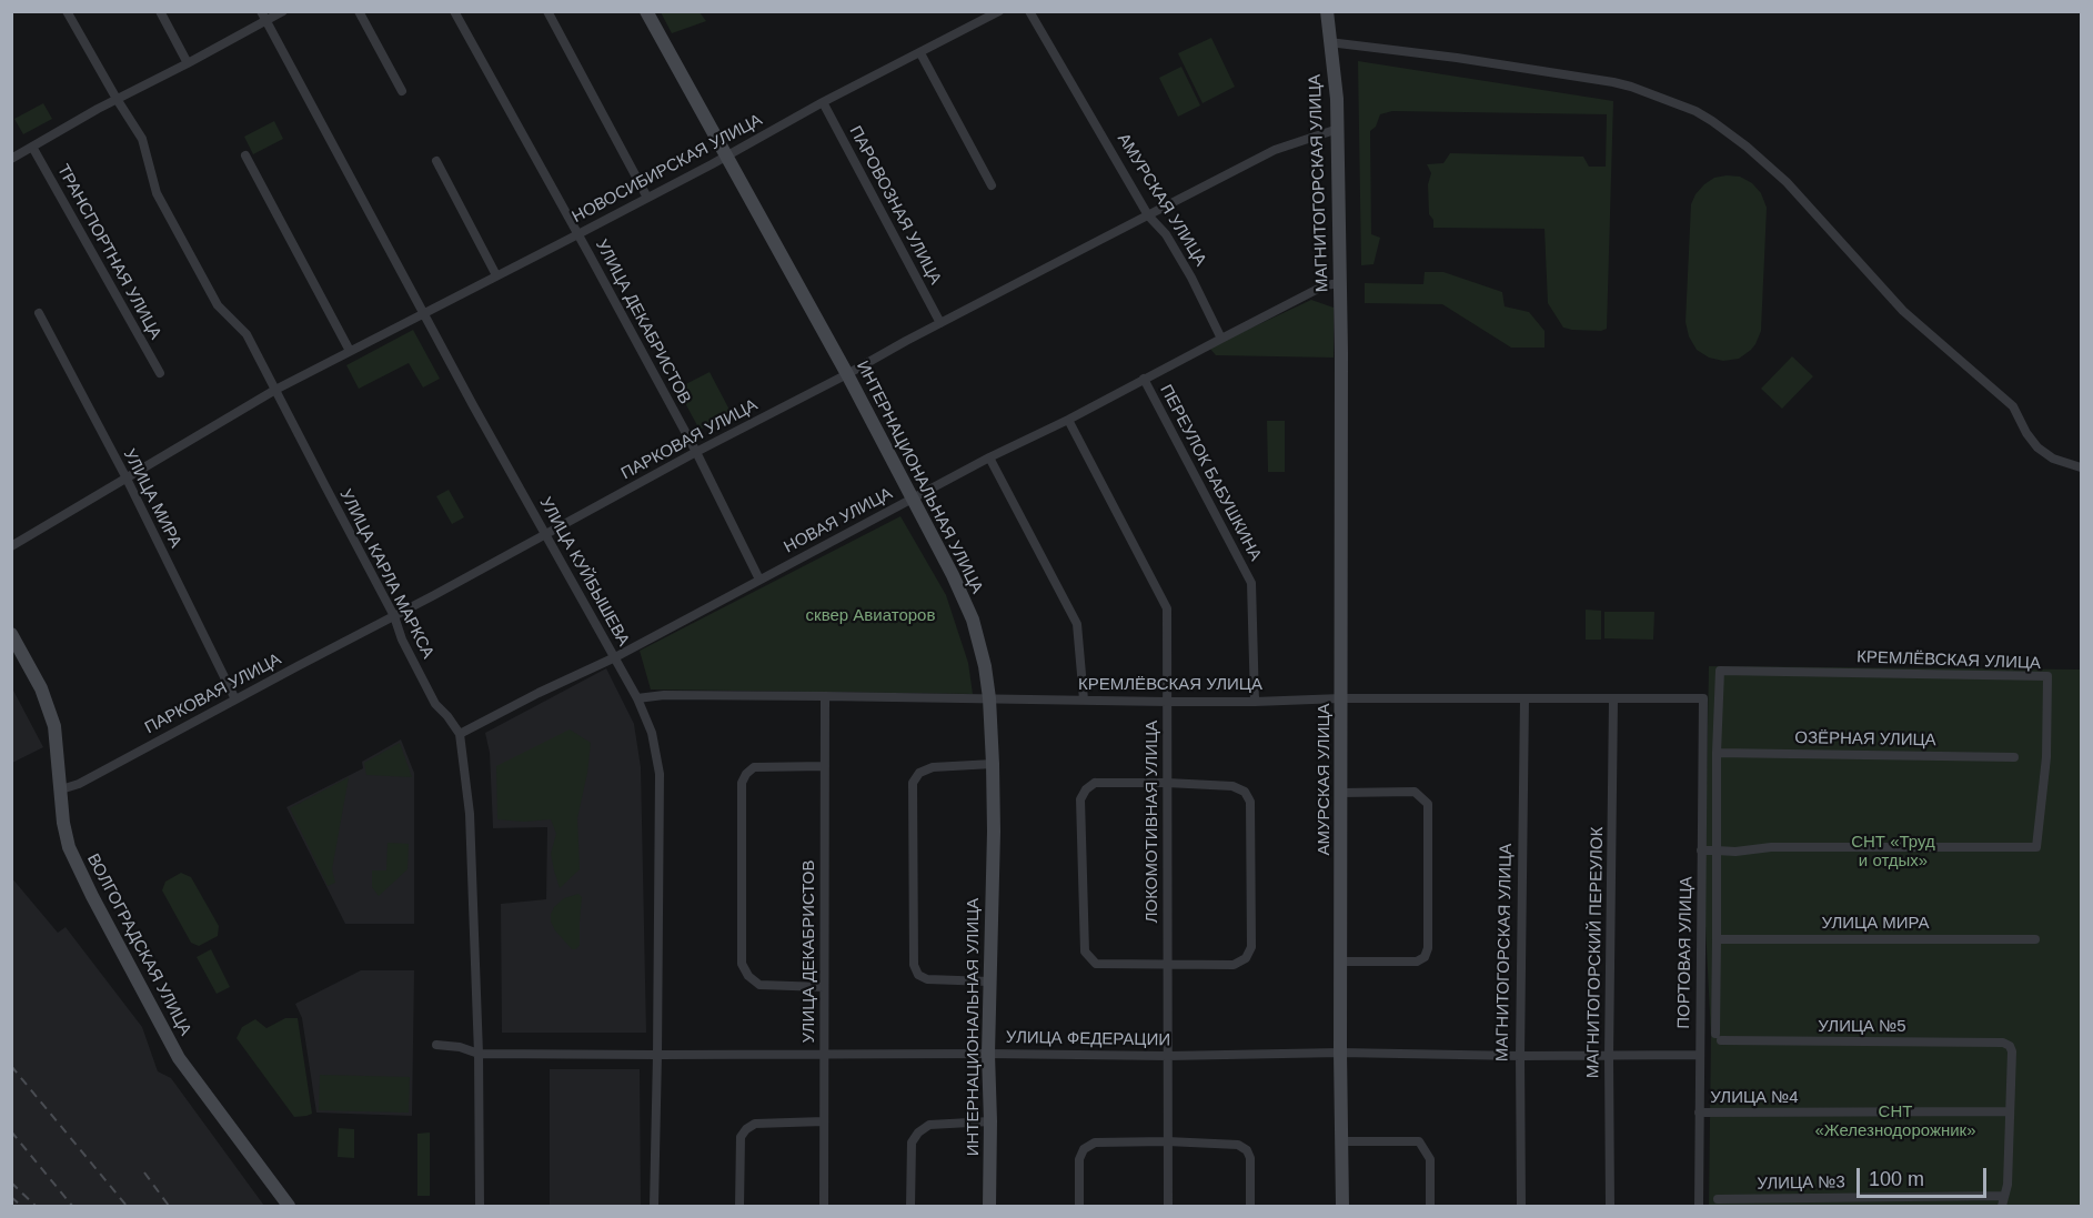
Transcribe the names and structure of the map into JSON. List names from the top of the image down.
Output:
{
  "streets": {
    "street": [
      "НОВОСИБИРСКАЯ УЛИЦА",
      "МАГНИТОГОРСКАЯ УЛИЦА",
      "АМУРСКАЯ УЛИЦА",
      "ПАРОВОЗНАЯ УЛИЦА",
      "ТРАНСПОРТНАЯ УЛИЦА",
      "УЛИЦА ДЕКАБРИСТОВ",
      "ПАРКОВАЯ УЛИЦА",
      "ПЕРЕУЛОК БАБУШКИНА",
      "ИНТЕРНАЦИОНАЛЬНАЯ УЛИЦА",
      "УЛИЦА МИРА",
      "НОВАЯ УЛИЦА",
      "УЛИЦА КУЙБЫШЕВА",
      "УЛИЦА КАРЛА МАРКСА",
      "КРЕМЛЁВСКАЯ УЛИЦА",
      "ОЗЁРНАЯ УЛИЦА",
      "ЛОКОМОТИВНАЯ УЛИЦА",
      "ВОЛГОГРАДСКАЯ УЛИЦА",
      "МАГНИТОГОРСКИЙ ПЕРЕУЛОК",
      "ПОРТОВАЯ УЛИЦА",
      "УЛИЦА №5",
      "УЛИЦА ФЕДЕРАЦИИ",
      "УЛИЦА №4",
      "УЛИЦА №3"
    ]
  },
  "crossings": [
    ["НОВОСИБИРСКАЯ УЛИЦА", "ПАРОВОЗНАЯ УЛИЦА"],
    ["НОВОСИБИРСКАЯ УЛИЦА", "УЛИЦА ДЕКАБРИСТОВ"],
    ["НОВОСИБИРСКАЯ УЛИЦА", "ИНТЕРНАЦИОНАЛЬНАЯ УЛИЦА"],
    ["НОВОСИБИРСКАЯ УЛИЦА", "УЛИЦА МИРА"],
    ["НОВОСИБИРСКАЯ УЛИЦА", "УЛИЦА КУЙБЫШЕВА"],
    ["НОВОСИБИРСКАЯ УЛИЦА", "УЛИЦА КАРЛА МАРКСА"],
    ["МАГНИТОГОРСКАЯ УЛИЦА", "АМУРСКАЯ УЛИЦА"],
    ["МАГНИТОГОРСКАЯ УЛИЦА", "ПАРКОВАЯ УЛИЦА"],
    ["МАГНИТОГОРСКАЯ УЛИЦА", "НОВАЯ УЛИЦА"],
    ["МАГНИТОГОРСКАЯ УЛИЦА", "КРЕМЛЁВСКАЯ УЛИЦА"],
    ["МАГНИТОГОРСКАЯ УЛИЦА", "УЛИЦА ФЕДЕРАЦИИ"],
    ["АМУРСКАЯ УЛИЦА", "ПАРКОВАЯ УЛИЦА"],
    ["АМУРСКАЯ УЛИЦА", "НОВАЯ УЛИЦА"],
    ["АМУРСКАЯ УЛИЦА", "КРЕМЛЁВСКАЯ УЛИЦА"],
    ["АМУРСКАЯ УЛИЦА", "УЛИЦА ФЕДЕРАЦИИ"],
    ["ПАРОВОЗНАЯ УЛИЦА", "ПАРКОВАЯ УЛИЦА"],
    ["УЛИЦА ДЕКАБРИСТОВ", "ПАРКОВАЯ УЛИЦА"],
    ["УЛИЦА ДЕКАБРИСТОВ", "НОВАЯ УЛИЦА"],
    ["УЛИЦА ДЕКАБРИСТОВ", "КРЕМЛЁВСКАЯ УЛИЦА"],
    ["УЛИЦА ДЕКАБРИСТОВ", "УЛИЦА ФЕДЕРАЦИИ"],
    ["ПАРКОВАЯ УЛИЦА", "ИНТЕРНАЦИОНАЛЬНАЯ УЛИЦА"],
    ["ПАРКОВАЯ УЛИЦА", "УЛИЦА МИРА"],
    ["ПАРКОВАЯ УЛИЦА", "УЛИЦА КУЙБЫШЕВА"],
    ["ПАРКОВАЯ УЛИЦА", "УЛИЦА КАРЛА МАРКСА"],
    ["ПАРКОВАЯ УЛИЦА", "ВОЛГОГРАДСКАЯ УЛИЦА"],
    ["ПЕРЕУЛОК БАБУШКИНА", "НОВАЯ УЛИЦА"],
    ["ПЕРЕУЛОК БАБУШКИНА", "КРЕМЛЁВСКАЯ УЛИЦА"],
    ["ИНТЕРНАЦИОНАЛЬНАЯ УЛИЦА", "НОВАЯ УЛИЦА"],
    ["ИНТЕРНАЦИОНАЛЬНАЯ УЛИЦА", "КРЕМЛЁВСКАЯ УЛИЦА"],
    ["ИНТЕРНАЦИОНАЛЬНАЯ УЛИЦА", "УЛИЦА ФЕДЕРАЦИИ"],
    ["УЛИЦА МИРА", "УЛИЦА №5"],
    ["НОВАЯ УЛИЦА", "УЛИЦА КУЙБЫШЕВА"],
    ["НОВАЯ УЛИЦА", "УЛИЦА КАРЛА МАРКСА"],
    ["НОВАЯ УЛИЦА", "ЛОКОМОТИВНАЯ УЛИЦА"],
    ["УЛИЦА КУЙБЫШЕВА", "КРЕМЛЁВСКАЯ УЛИЦА"],
    ["УЛИЦА КУЙБЫШЕВА", "УЛИЦА ФЕДЕРАЦИИ"],
    ["КРЕМЛЁВСКАЯ УЛИЦА", "ОЗЁРНАЯ УЛИЦА"],
    ["КРЕМЛЁВСКАЯ УЛИЦА", "ЛОКОМОТИВНАЯ УЛИЦА"],
    ["КРЕМЛЁВСКАЯ УЛИЦА", "МАГНИТОГОРСКИЙ ПЕРЕУЛОК"],
    ["КРЕМЛЁВСКАЯ УЛИЦА", "ПОРТОВАЯ УЛИЦА"],
    ["ЛОКОМОТИВНАЯ УЛИЦА", "УЛИЦА ФЕДЕРАЦИИ"],
    ["МАГНИТОГОРСКИЙ ПЕРЕУЛОК", "УЛИЦА ФЕДЕРАЦИИ"],
    ["ПОРТОВАЯ УЛИЦА", "УЛИЦА ФЕДЕРАЦИИ"],
    ["ПОРТОВАЯ УЛИЦА", "УЛИЦА №4"],
    ["УЛИЦА №5", "УЛИЦА №4"]
  ],
  "parks": ["сквер Авиаторов", "СНТ «Труд и отдых»", "СНТ «Железнодорожник»"],
  "scale_bar": "100 m"
}
